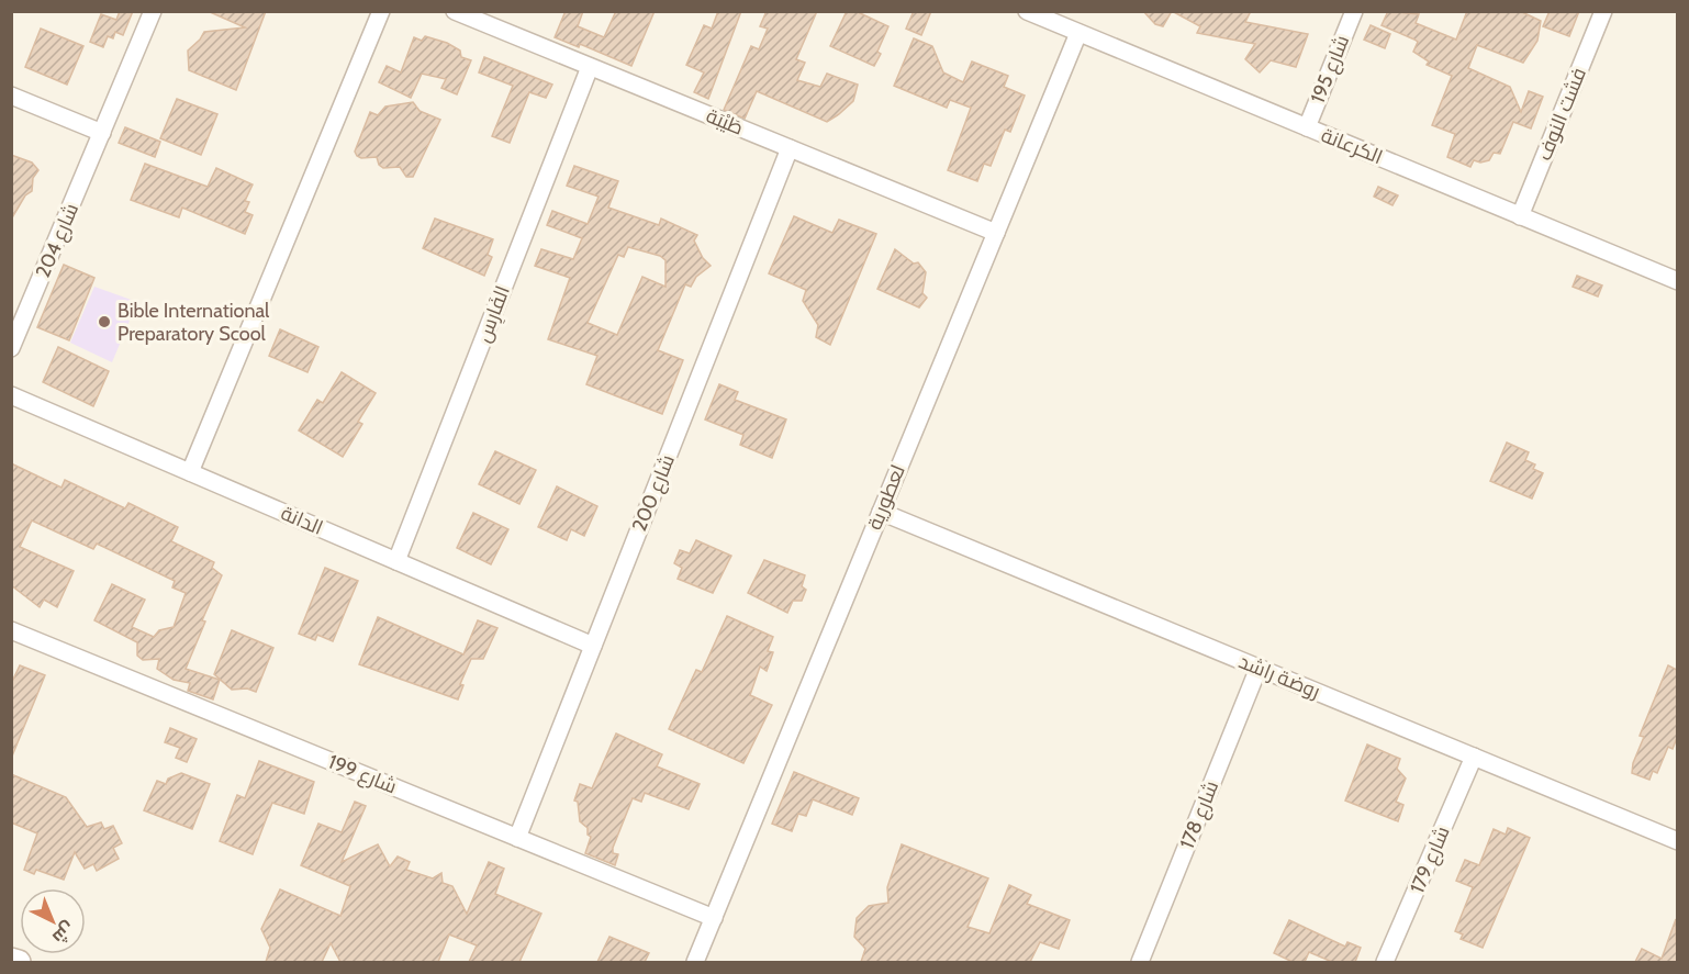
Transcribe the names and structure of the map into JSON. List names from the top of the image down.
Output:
{
  "streets": {
    "street": [
      "شارع 195",
      "فشت النوف",
      "طَيْبَة",
      "الكرعانة",
      "شارع 204",
      "الفَارِس",
      "شارع 200",
      "لعطورية",
      "الدانة",
      "روضة راشد",
      "شارع 199",
      "شارع 178",
      "شارع 179"
    ]
  },
  "crossings": [
    ["شارع 195", "الكرعانة"],
    ["فشت النوف", "الكرعانة"],
    ["طَيْبَة", "الفَارِس"],
    ["طَيْبَة", "شارع 200"],
    ["طَيْبَة", "لعطورية"],
    ["الكرعانة", "لعطورية"],
    ["الفَارِس", "الدانة"],
    ["شارع 200", "الدانة"],
    ["شارع 200", "شارع 199"],
    ["لعطورية", "روضة راشد"],
    ["لعطورية", "شارع 199"],
    ["روضة راشد", "شارع 178"],
    ["روضة راشد", "شارع 179"]
  ],
  "places": ["Bible International Preparatory Scool"],
  "north": "bottom right"
}
